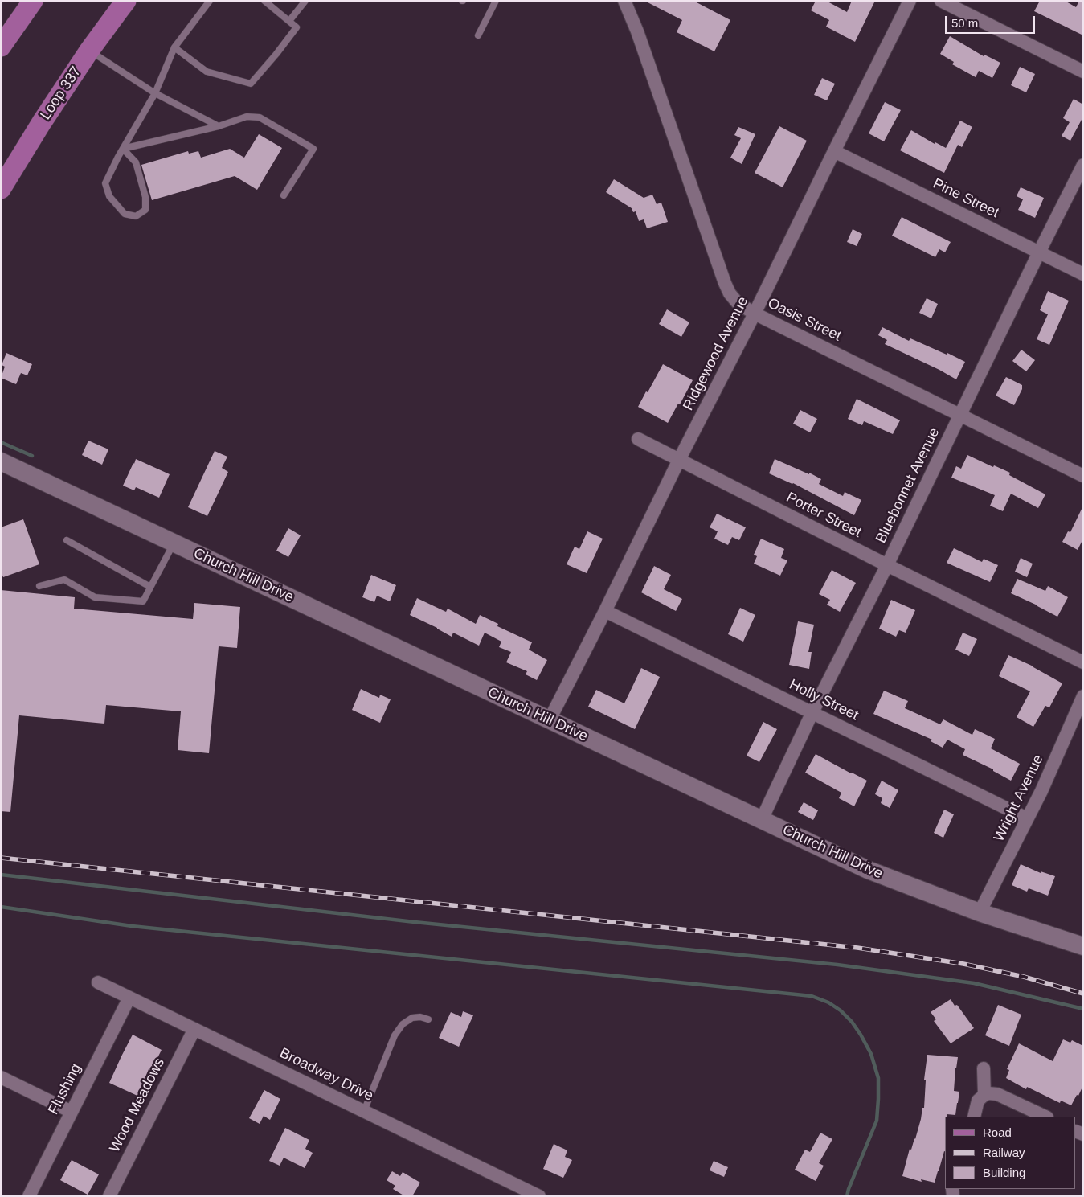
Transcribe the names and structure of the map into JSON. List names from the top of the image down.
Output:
{
  "streets": {
    "main road": ["Loop 337"],
    "street": [
      "Pine Street",
      "Oasis Street",
      "Ridgewood Avenue",
      "Bluebonnet Avenue",
      "Porter Street",
      "Church Hill Drive",
      "Holly Street",
      "Wright Avenue",
      "Broadway Drive",
      "Flushing",
      "Wood Meadows"
    ]
  },
  "crossings": [
    ["Pine Street", "Ridgewood Avenue"],
    ["Pine Street", "Bluebonnet Avenue"],
    ["Oasis Street", "Ridgewood Avenue"],
    ["Oasis Street", "Bluebonnet Avenue"],
    ["Ridgewood Avenue", "Porter Street"],
    ["Ridgewood Avenue", "Church Hill Drive"],
    ["Ridgewood Avenue", "Holly Street"],
    ["Bluebonnet Avenue", "Porter Street"],
    ["Bluebonnet Avenue", "Church Hill Drive"],
    ["Bluebonnet Avenue", "Holly Street"],
    ["Church Hill Drive", "Wright Avenue"],
    ["Holly Street", "Wright Avenue"],
    ["Broadway Drive", "Flushing"],
    ["Broadway Drive", "Wood Meadows"]
  ],
  "legend": ["Road", "Railway", "Building"],
  "scale_bar": "50 m"
}
